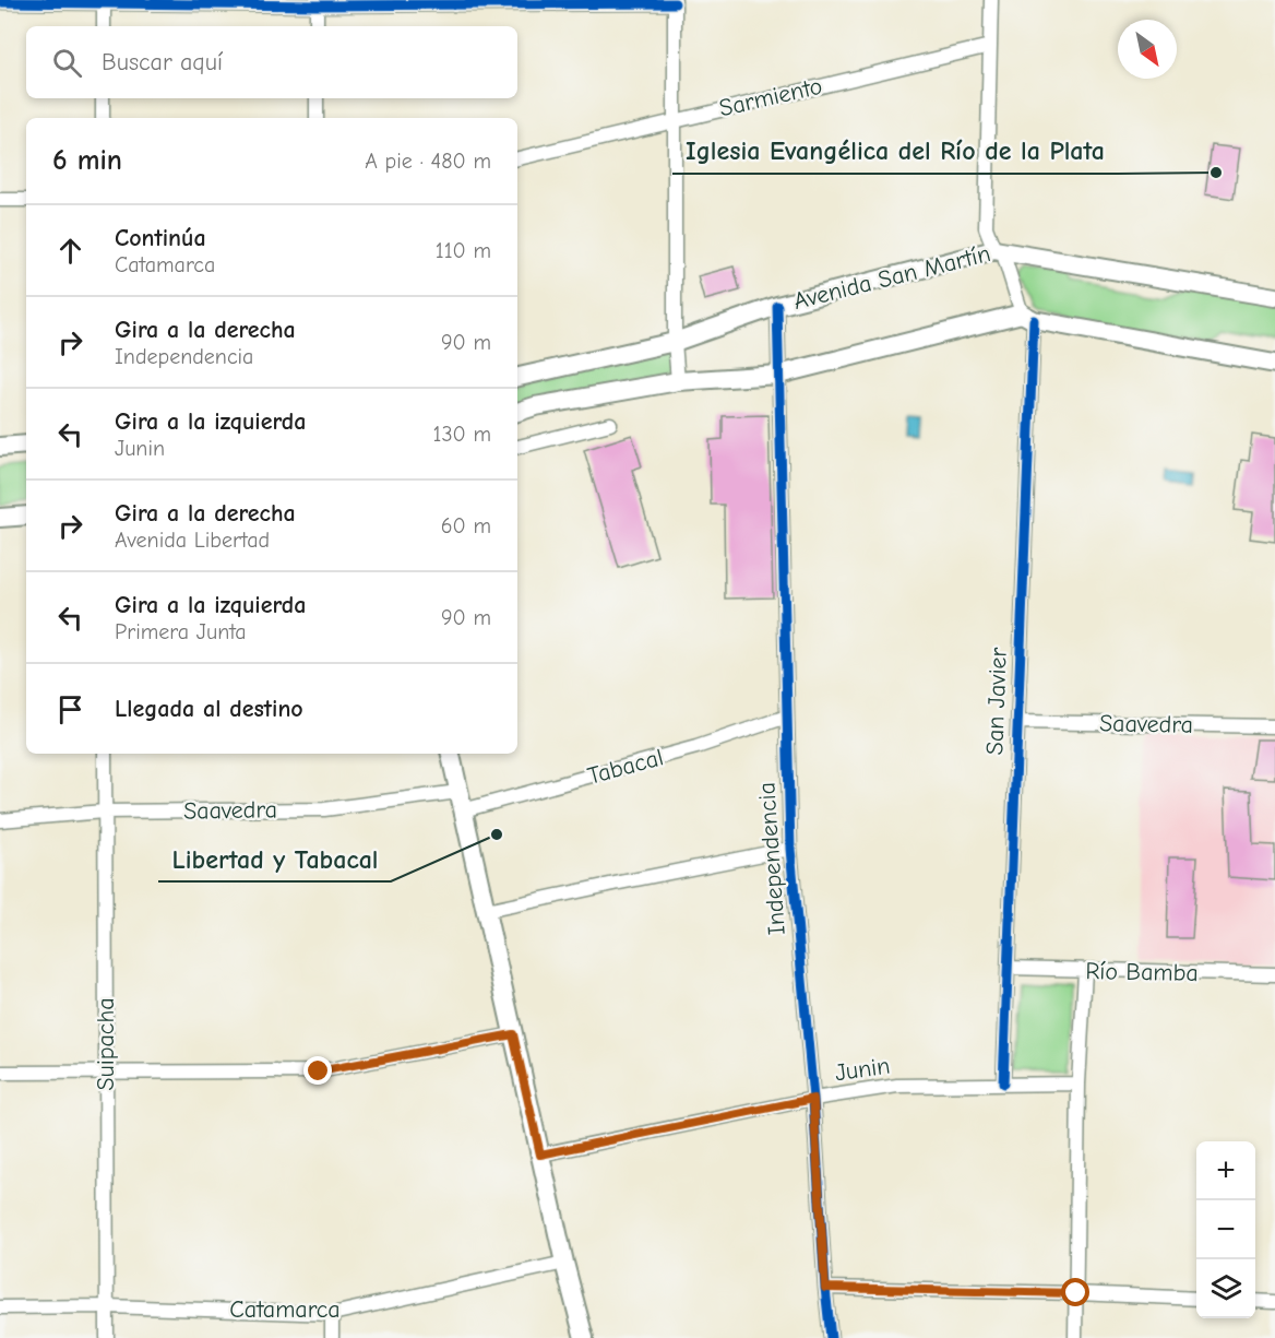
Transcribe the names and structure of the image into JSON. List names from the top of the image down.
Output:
{
  "streets": {
    "main road": ["Avenida San Martín"],
    "street": [
      "Sarmiento",
      "San Javier",
      "Saavedra",
      "Tabacal",
      "Independencia",
      "Río Bamba",
      "Suipacha",
      "Junin",
      "Catamarca"
    ]
  },
  "crossings": [
    ["Sarmiento", "San Javier"],
    ["Avenida San Martín", "San Javier"],
    ["Avenida San Martín", "Independencia"],
    ["San Javier", "Saavedra"],
    ["San Javier", "Río Bamba"],
    ["San Javier", "Junin"],
    ["Saavedra", "Suipacha"],
    ["Tabacal", "Independencia"],
    ["Independencia", "Junin"],
    ["Suipacha", "Catamarca"]
  ],
  "places": ["Iglesia Evangélica del Río de la Plata", "Libertad y Tabacal"],
  "north": "bottom right",
  "page": {
    "search": "Buscar aquí",
    "heading": ["6 min", "A pie · 480 m"],
    "list": [
      ["Continúa", "Catamarca", "110 m"],
      ["Gira a la derecha", "Independencia", "90 m"],
      ["Gira a la izquierda", "Junin", "130 m"],
      ["Gira a la derecha", "Avenida Libertad", "60 m"],
      ["Gira a la izquierda", "Primera Junta", "90 m"],
      "Llegada al destino"
    ],
    "map_buttons": ["+", "−"]
  }
}
